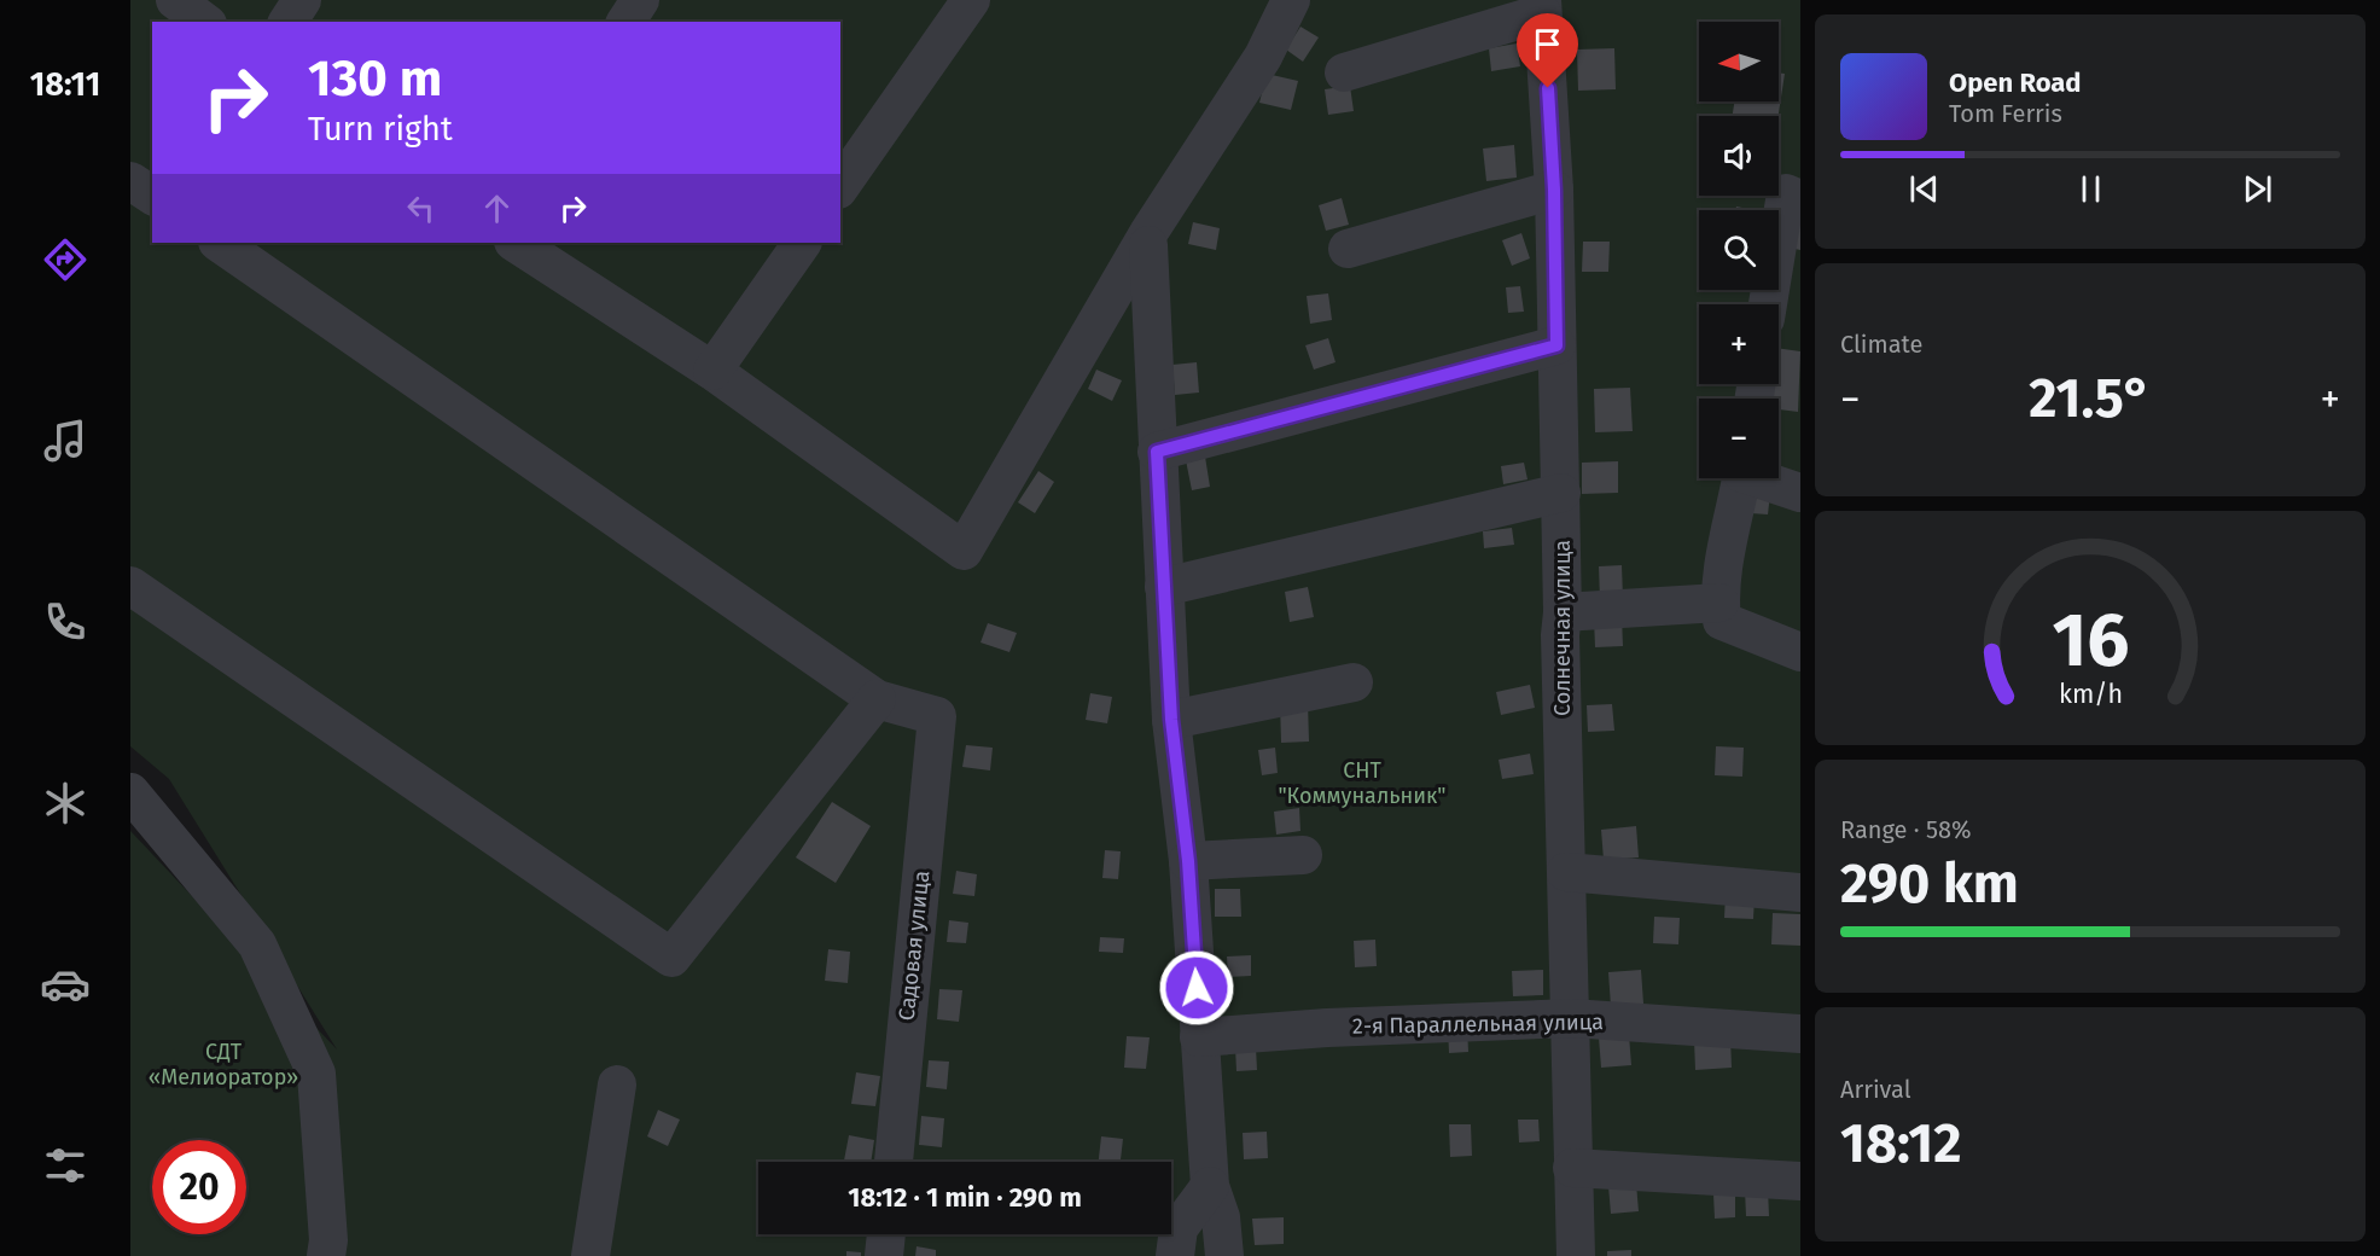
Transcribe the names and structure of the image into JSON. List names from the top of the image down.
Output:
{
  "streets": {
    "lane": ["Солнечная улица", "Садовая улица", "2-я Параллельная улица"]
  },
  "crossings": [
    ["Солнечная улица", "2-я Параллельная улица"]
  ],
  "parks": ["СНТ \"Коммунальник\"", "СДТ «Мелиоратор»"],
  "north": "left",
  "page": {
    "tabs": "18:11",
    "map_buttons": ["+", "−"],
    "turn": ["130 m", "Turn right"],
    "song": ["Open Road", "Tom Ferris"],
    "tile": [
      "Climate",
      ["Range · 58%", "290 km"],
      ["Arrival", "18:12"]
    ],
    "heat": ["−", "21.5°", "+"],
    "limit": "20",
    "trip": "18:12 · 1 min · 290 m",
    "gauge": ["16", "km/h"]
  }
}
